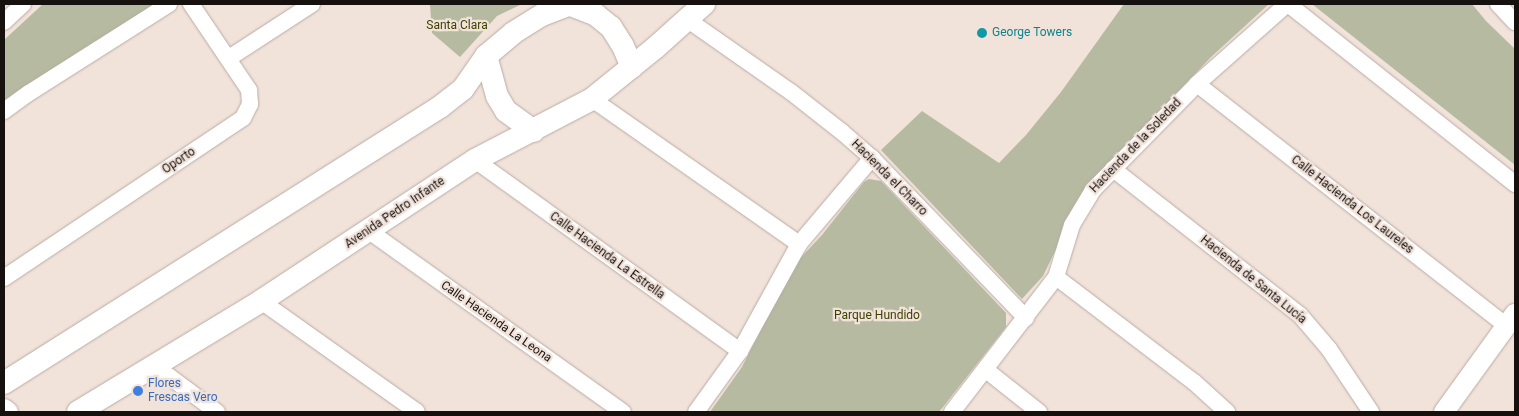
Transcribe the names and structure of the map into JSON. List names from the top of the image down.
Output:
{
  "streets": {
    "main road": ["Avenida Pedro Infante"],
    "street": [
      "Hacienda de la Soledad",
      "Oporto",
      "Hacienda el Charro",
      "Calle Hacienda Los Laureles",
      "Calle Hacienda La Estrella",
      "Hacienda de Santa Lucía",
      "Calle Hacienda La Leona"
    ]
  },
  "crossings": [
    ["Hacienda de la Soledad", "Hacienda el Charro"],
    ["Hacienda de la Soledad", "Calle Hacienda Los Laureles"],
    ["Hacienda de la Soledad", "Hacienda de Santa Lucía"],
    ["Hacienda el Charro", "Avenida Pedro Infante"],
    ["Avenida Pedro Infante", "Calle Hacienda La Estrella"],
    ["Avenida Pedro Infante", "Calle Hacienda La Leona"]
  ],
  "parks": ["Santa Clara", "Parque Hundido"],
  "places": ["George Towers", "Flores Frescas Vero"]
}
